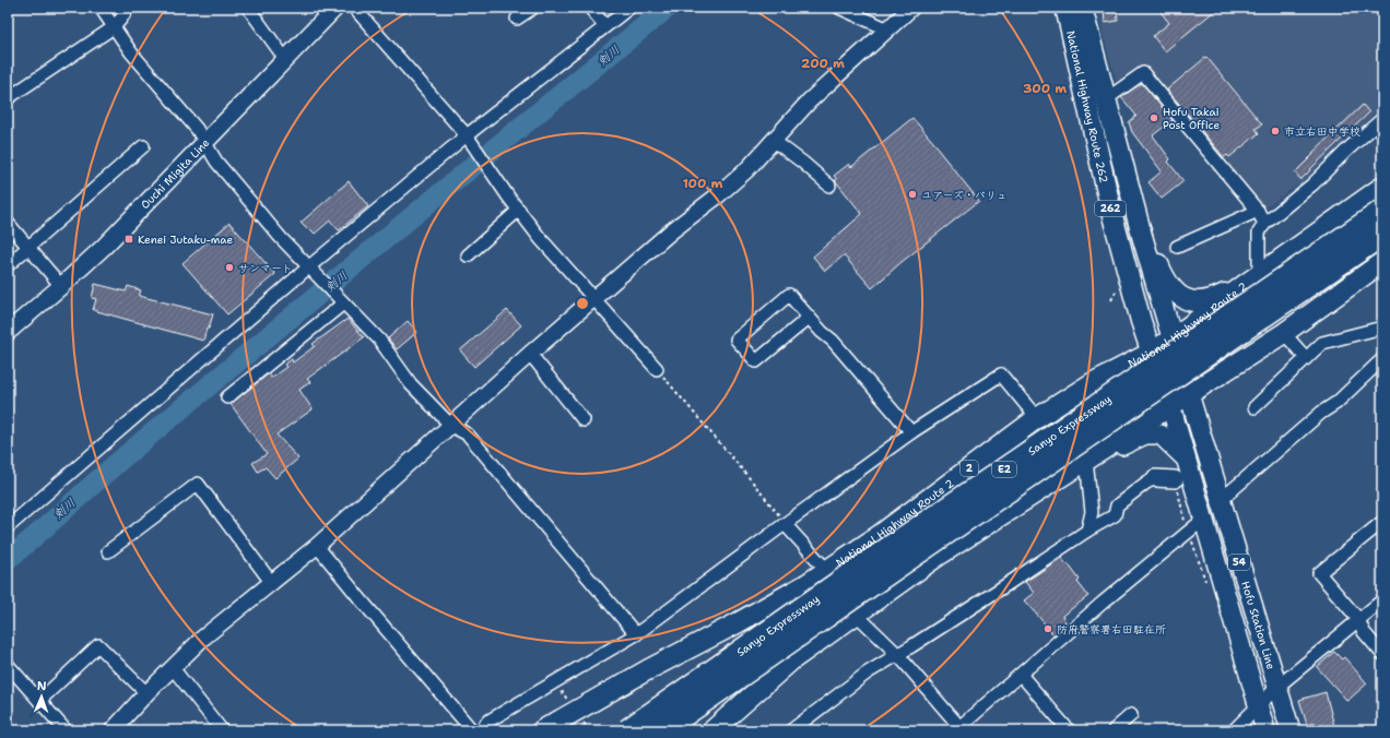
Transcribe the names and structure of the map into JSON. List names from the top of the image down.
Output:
{
  "streets": {
    "highway": [
      "National Highway Route 262",
      "262",
      "National Highway Route 2",
      "Sanyo Expressway",
      "2",
      "E2"
    ],
    "main road": ["Ouchi Migita Line", "54", "Hofu Station Line"]
  },
  "crossings": [
    ["National Highway Route 262", "National Highway Route 2"],
    ["National Highway Route 262", "54"],
    ["National Highway Route 262", "Hofu Station Line"]
  ],
  "water": ["剣川"],
  "places": {
    "other": [
      "Hofu Takai Post Office",
      "市立右田中学校",
      "ユアーズ・バリュ",
      "サンマート",
      "防府警察署右田駐在所"
    ],
    "transit": ["Kenei Jutaku-mae"]
  },
  "north": "top",
  "rings": ["200 m", "300 m", "100 m"]
}
